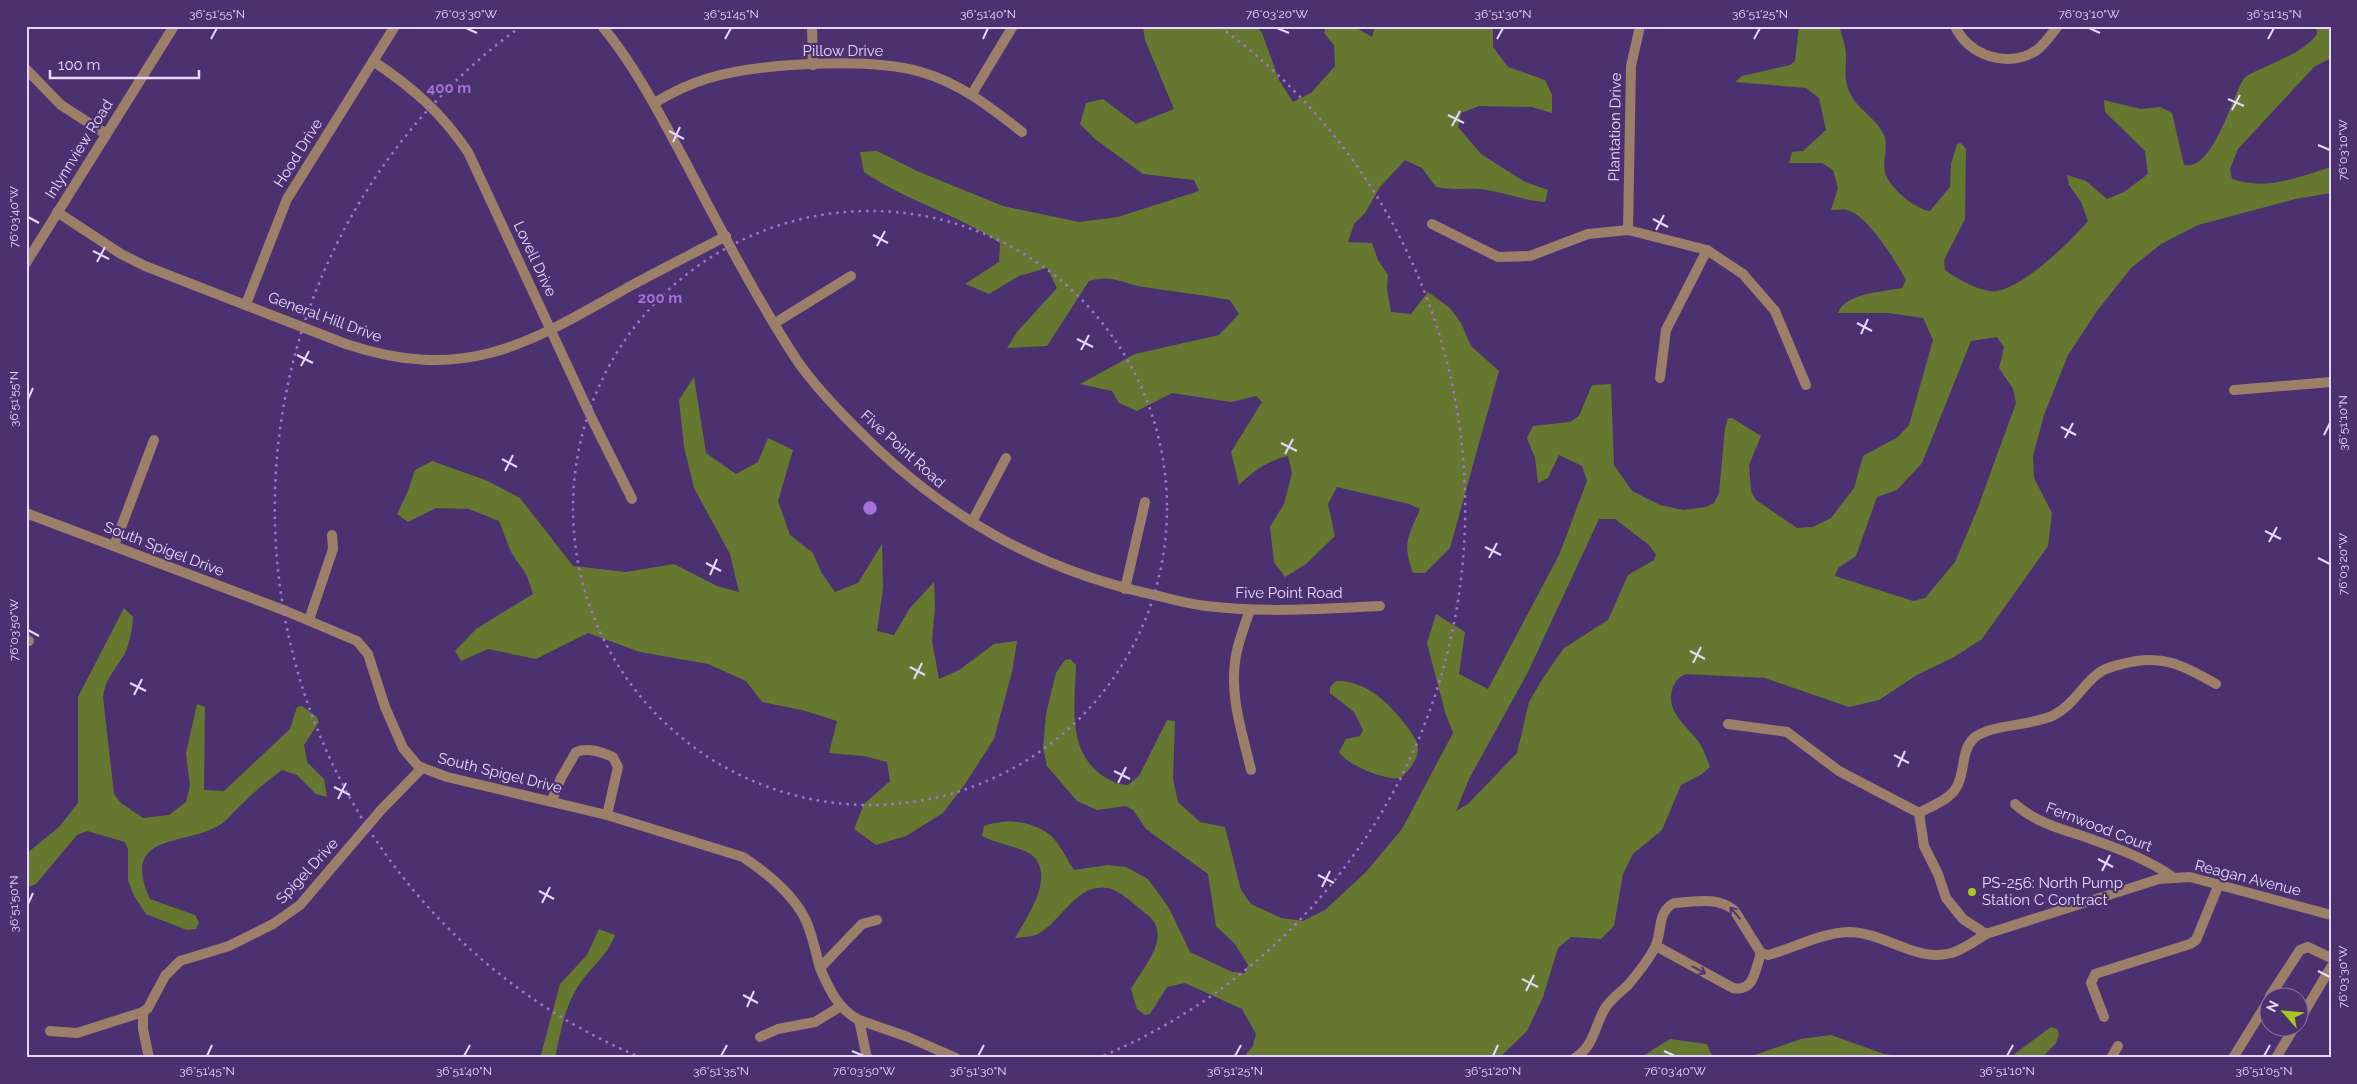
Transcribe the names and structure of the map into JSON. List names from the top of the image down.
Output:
{
  "streets": {
    "street": [
      "Pillow Drive",
      "Plantation Drive",
      "Inlynnview Road",
      "Hood Drive",
      "Lovell Drive",
      "General Hill Drive",
      "Five Point Road",
      "South Spigel Drive",
      "Fernwood Court",
      "Spigel Drive",
      "Reagan Avenue"
    ]
  },
  "crossings": [
    ["Pillow Drive", "Five Point Road"],
    ["Inlynnview Road", "General Hill Drive"],
    ["Hood Drive", "Lovell Drive"],
    ["Hood Drive", "General Hill Drive"],
    ["Lovell Drive", "General Hill Drive"],
    ["General Hill Drive", "Five Point Road"],
    ["South Spigel Drive", "Spigel Drive"],
    ["Fernwood Court", "Reagan Avenue"]
  ],
  "places": ["PS-256: North Pump Station C Contract"],
  "scale_bar": "100 m",
  "north": "top left",
  "coordinates": [
    "36°51'55\"N",
    "76°03'30\"W",
    "36°51'45\"N",
    "36°51'40\"N",
    "76°03'20\"W",
    "36°51'30\"N",
    "36°51'25\"N",
    "76°03'10\"W",
    "36°51'15\"N",
    "76°03'40\"W",
    "36°51'10\"N",
    "76°03'50\"W",
    "36°51'50\"N",
    "36°51'35\"N",
    "36°51'20\"N",
    "36°51'05\"N"
  ],
  "rings": ["400 m", "200 m"]
}
